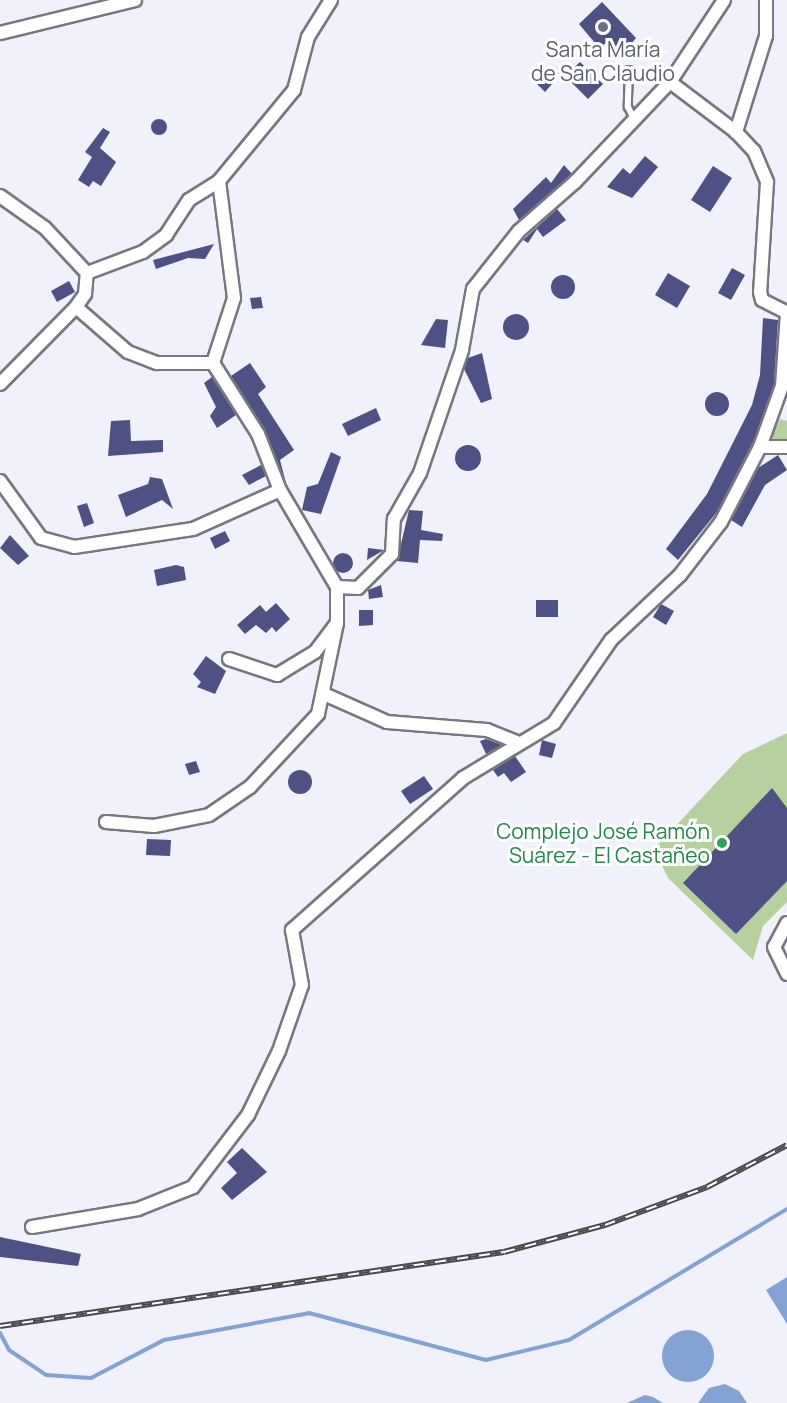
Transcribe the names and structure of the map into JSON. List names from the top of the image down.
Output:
{
  "places": ["Santa María de San Claudio", "Complejo José Ramón Suárez - El Castañeo"]
}
